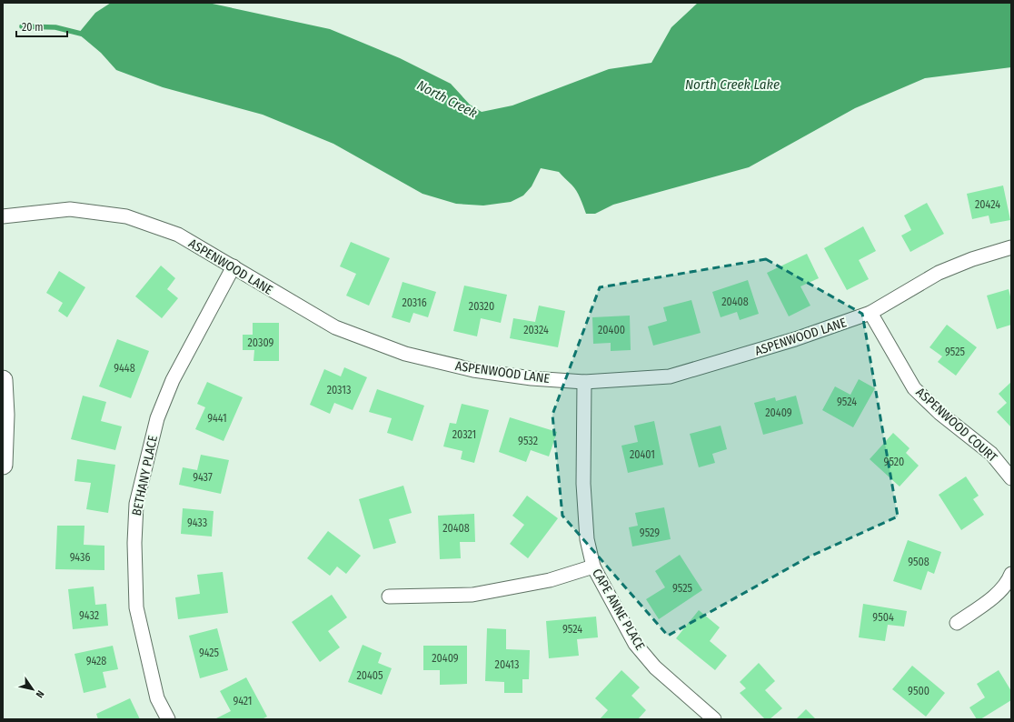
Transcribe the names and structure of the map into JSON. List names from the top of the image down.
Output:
{
  "streets": {
    "street": [
      "ASPENWOOD LANE",
      "ASPENWOOD COURT",
      "BETHANY PLACE",
      "CAPE ANNE PLACE"
    ]
  },
  "crossings": [
    ["ASPENWOOD LANE", "ASPENWOOD COURT"],
    ["ASPENWOOD LANE", "BETHANY PLACE"],
    ["ASPENWOOD LANE", "CAPE ANNE PLACE"]
  ],
  "water": ["North Creek Lake", "North Creek"],
  "house_numbers": [
    "20424",
    "20408",
    "20316",
    "20320",
    "20324",
    "20400",
    "20309",
    "9525",
    "9448",
    "20313",
    "9524",
    "20409",
    "9441",
    "20321",
    "9532",
    "20401",
    "9520",
    "9437",
    "9433",
    "20408",
    "9529",
    "9436",
    "9508",
    "9525",
    "9432",
    "9504",
    "9524",
    "9425",
    "20409",
    "9428",
    "20413",
    "20405",
    "9500",
    "9421"
  ],
  "scale_bar": "20 m",
  "north": "bottom right"
}
